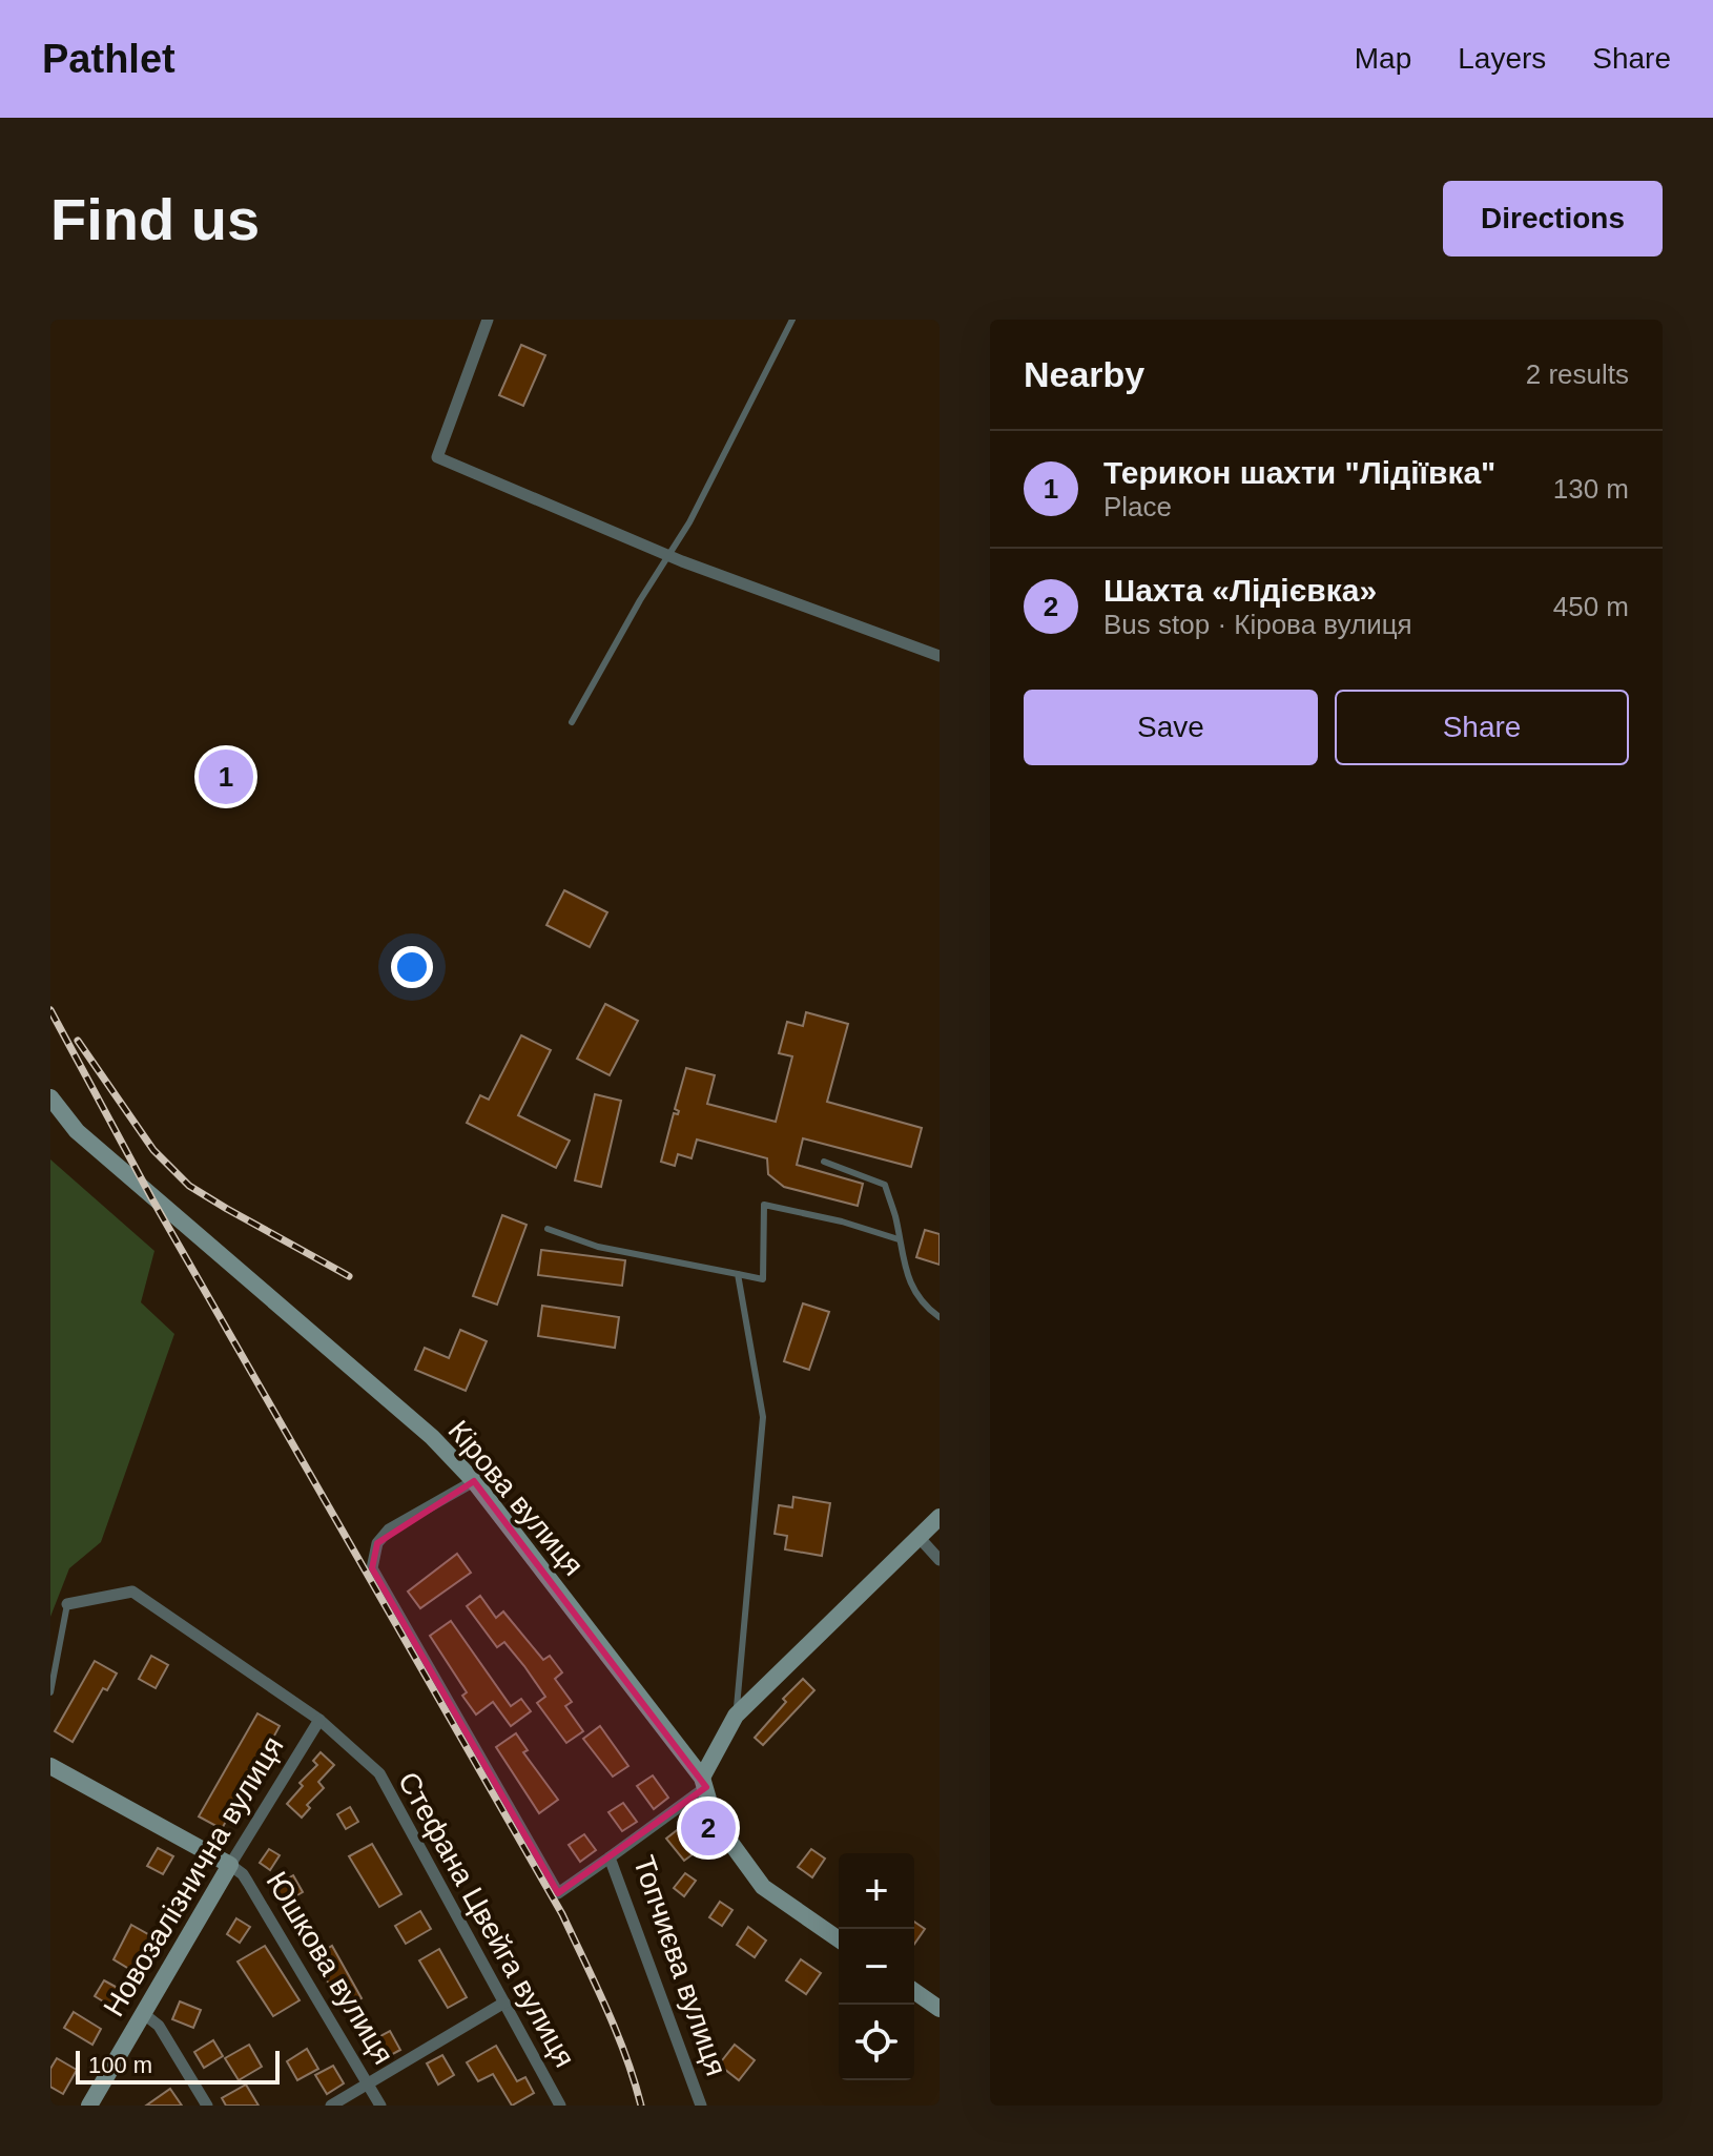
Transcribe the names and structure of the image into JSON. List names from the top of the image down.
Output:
{
  "streets": {
    "main road": ["Кірова вулиця", "Новозалізнична вулиця", "Юшкова вулиця"],
    "street": ["Стефана Цвейга вулиця", "Топчиєва вулиця"]
  },
  "crossings": [
    ["Кірова вулиця", "Топчиєва вулиця"],
    ["Новозалізнична вулиця", "Стефана Цвейга вулиця"],
    ["Новозалізнична вулиця", "Юшкова вулиця"]
  ],
  "scale_bar": "100 m",
  "page": {
    "header": "Pathlet",
    "nav": ["Map", "Layers", "Share"],
    "buttons": [
      "Directions",
      ["Save", "Share"]
    ],
    "title": "Find us",
    "heading": ["Nearby", "2 results"],
    "list": [
      {
        "mark": "1",
        "name": "Терикон шахти \"Лідіївка\"",
        "note": "Place",
        "value": "130 m"
      },
      {
        "mark": "2",
        "name": "Шахта «Лідієвка»",
        "note": "Bus stop · Кірова вулиця",
        "value": "450 m"
      }
    ],
    "pins": ["1", "2"],
    "map_buttons": ["+", "−"],
    "scale": "100 m"
  }
}
